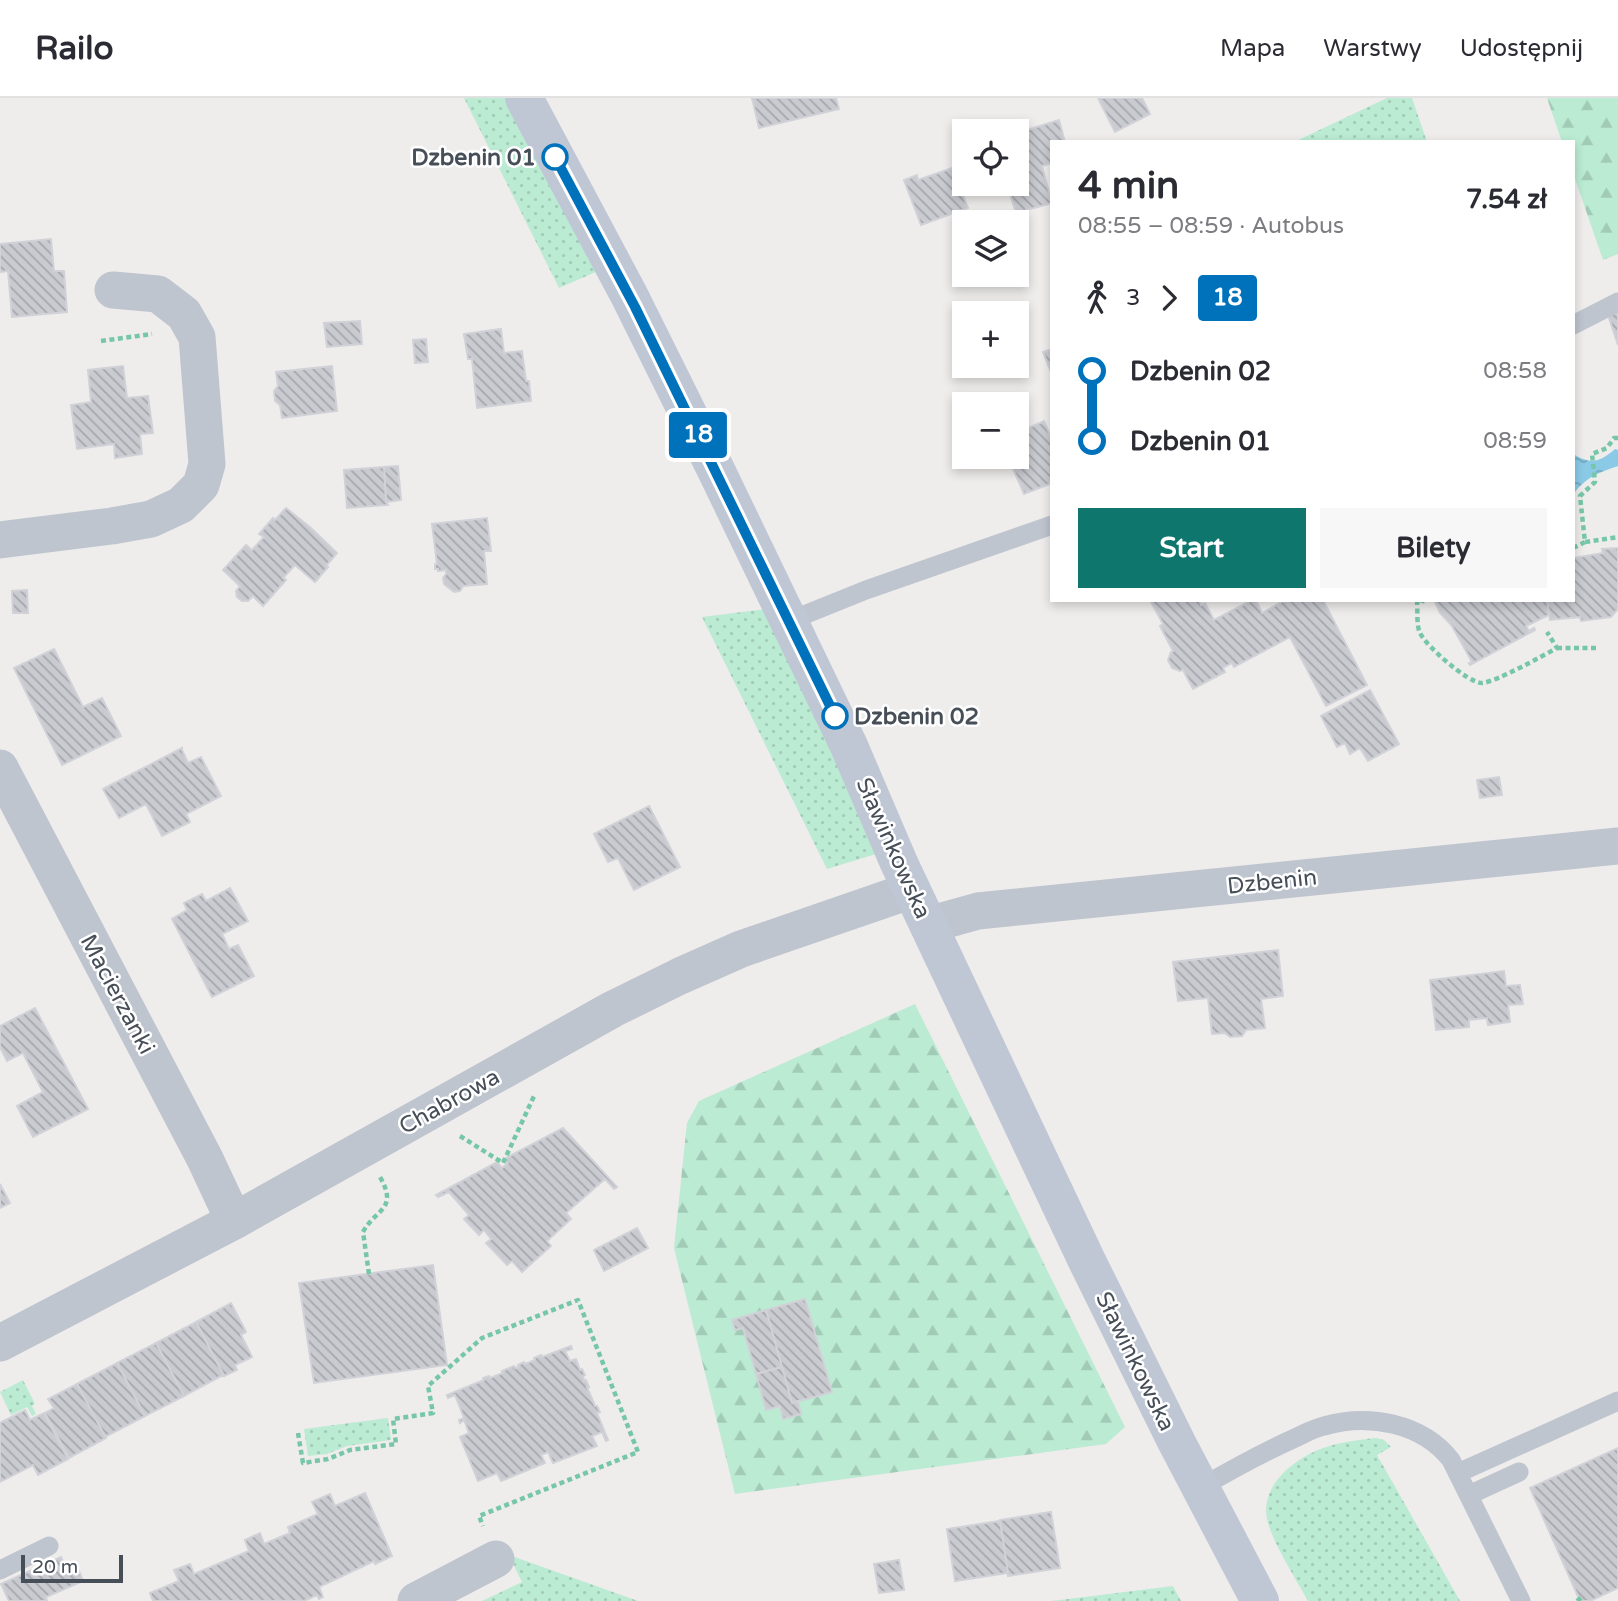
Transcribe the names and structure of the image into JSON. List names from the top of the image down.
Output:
{
  "streets": {
    "street": [
      "Sławinkowska",
      "Dzbenin",
      "Macierzanki",
      "Chabrowa"
    ]
  },
  "crossings": [
    ["Sławinkowska", "Dzbenin"],
    ["Sławinkowska", "Chabrowa"],
    ["Macierzanki", "Chabrowa"]
  ],
  "places": ["Dzbenin 01", "Dzbenin 02"],
  "lines": ["bus line 18"],
  "scale_bar": "20 m",
  "page": {
    "header": "Railo",
    "nav": ["Mapa", "Warstwy", "Udostępnij"],
    "on_map": "18",
    "map_buttons": ["+", "−"],
    "heading": ["4 min", "08:55 – 08:59 · Autobus", "7.54 zł"],
    "legs": ["3", "18"],
    "list": [
      {
        "name": "Dzbenin 02",
        "value": "08:58"
      },
      {
        "name": "Dzbenin 01",
        "value": "08:59"
      }
    ],
    "buttons": ["Start", "Bilety"],
    "scale": "20 m"
  }
}
